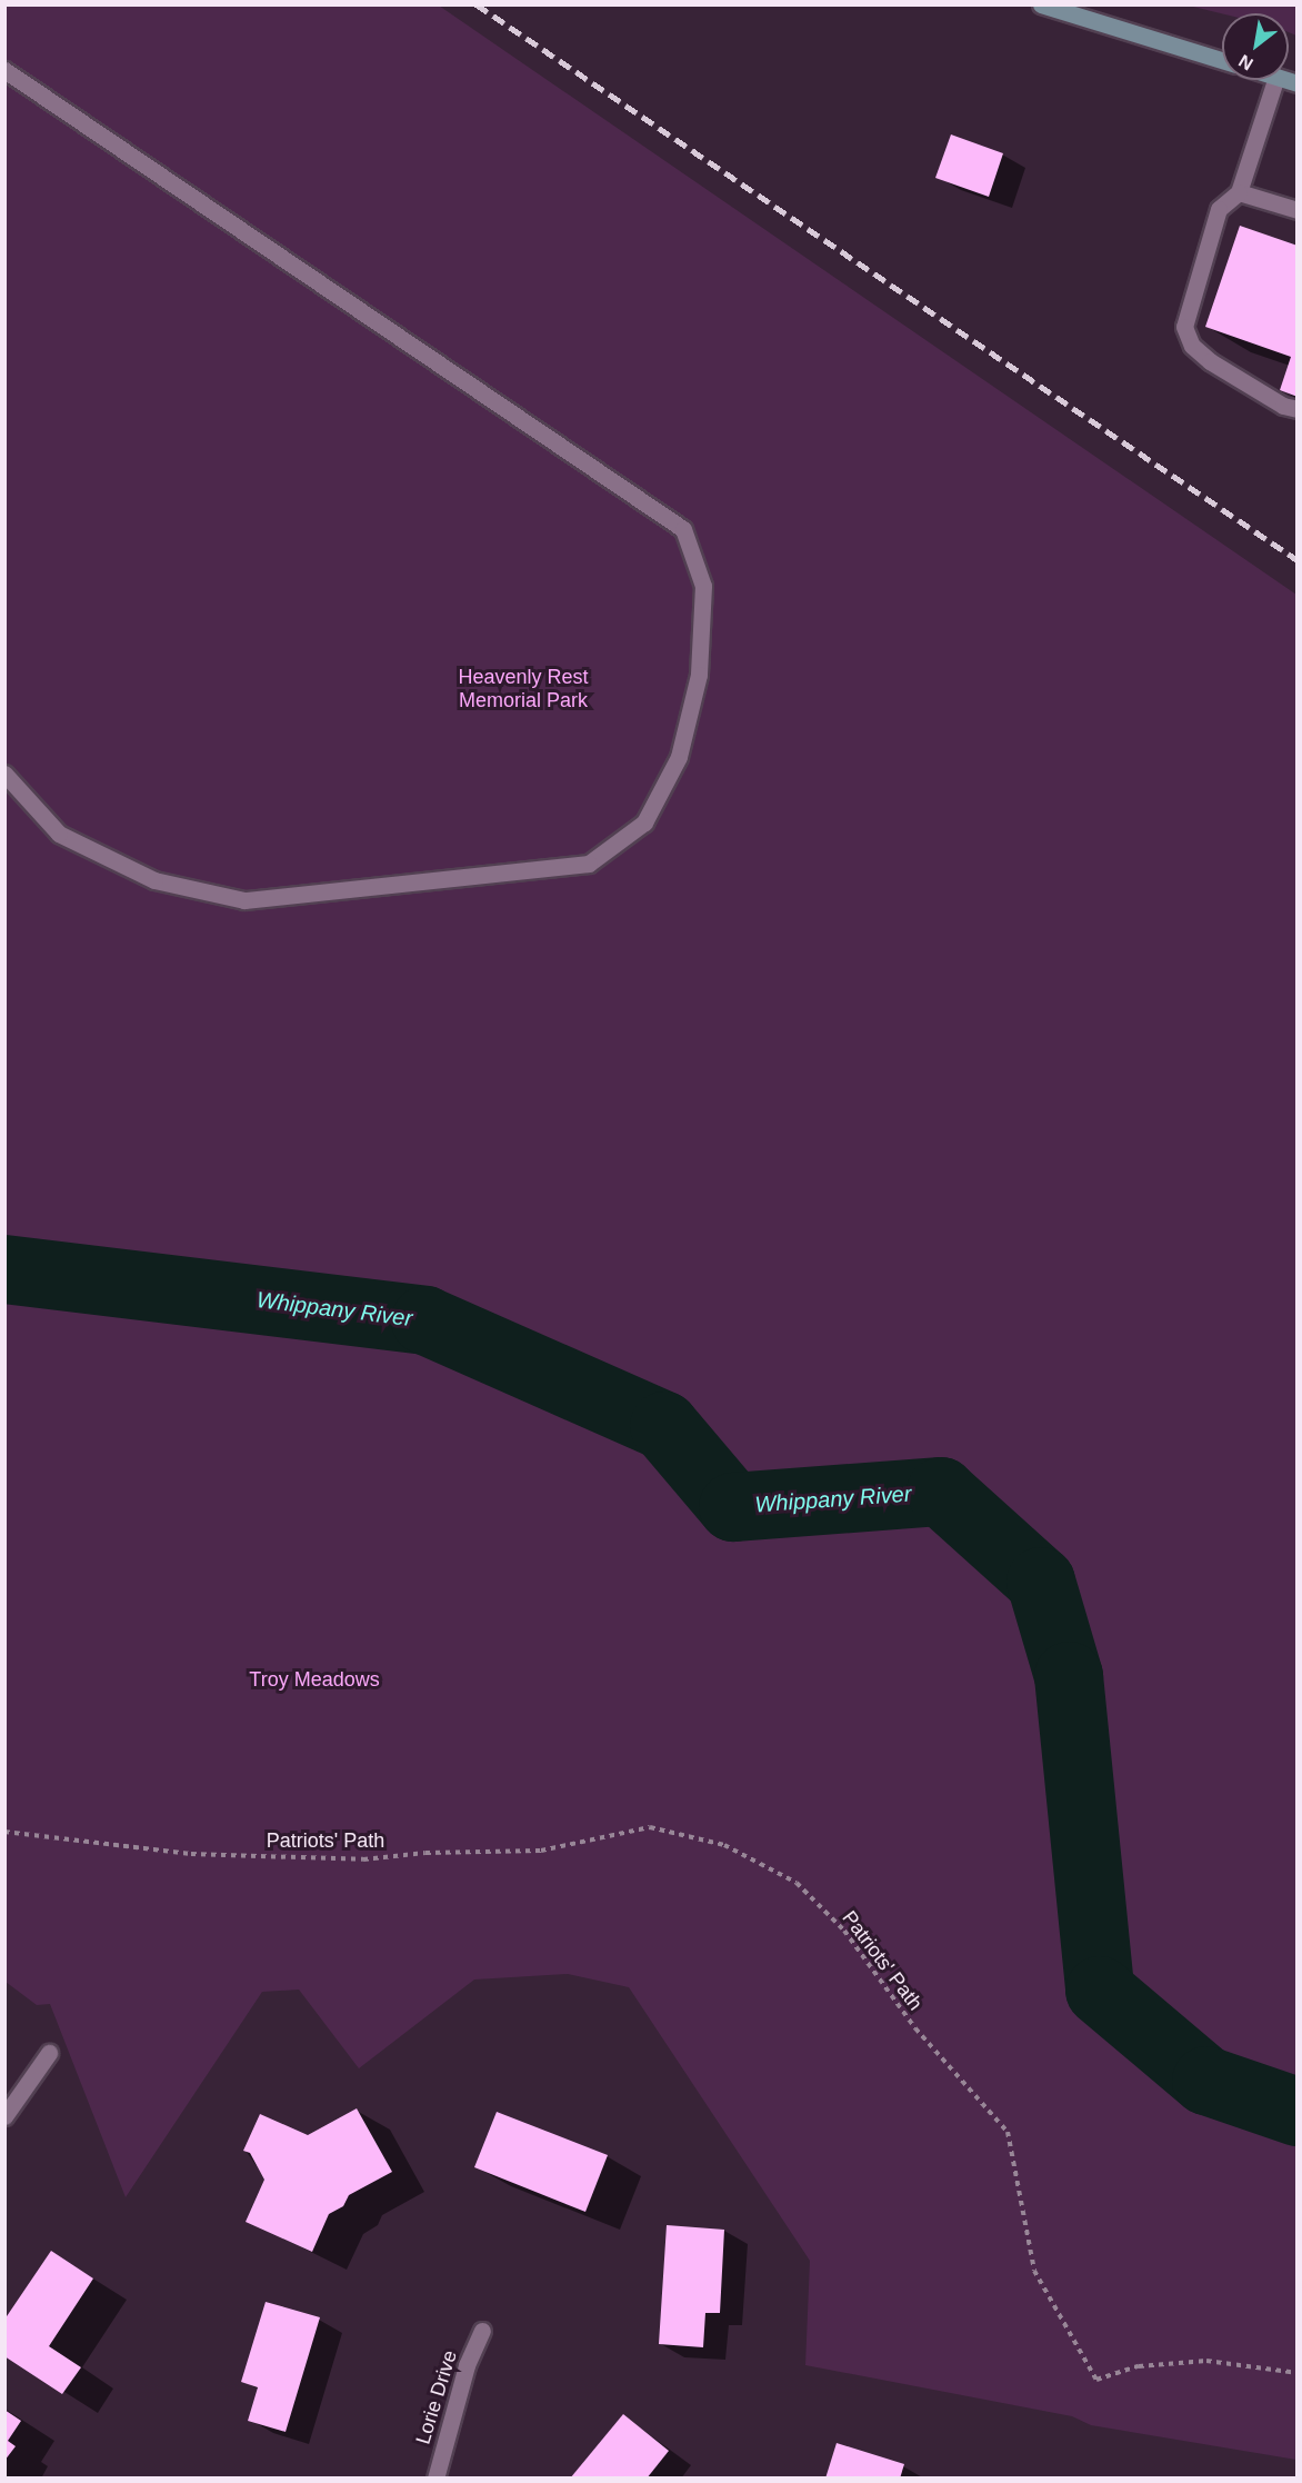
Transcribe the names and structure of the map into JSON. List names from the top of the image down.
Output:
{
  "streets": {
    "street": ["Lorie Drive"],
    "path": ["Patriots' Path"]
  },
  "water": ["Whippany River"],
  "parks": ["Heavenly Rest Memorial Park", "Troy Meadows"],
  "north": "bottom left"
}
